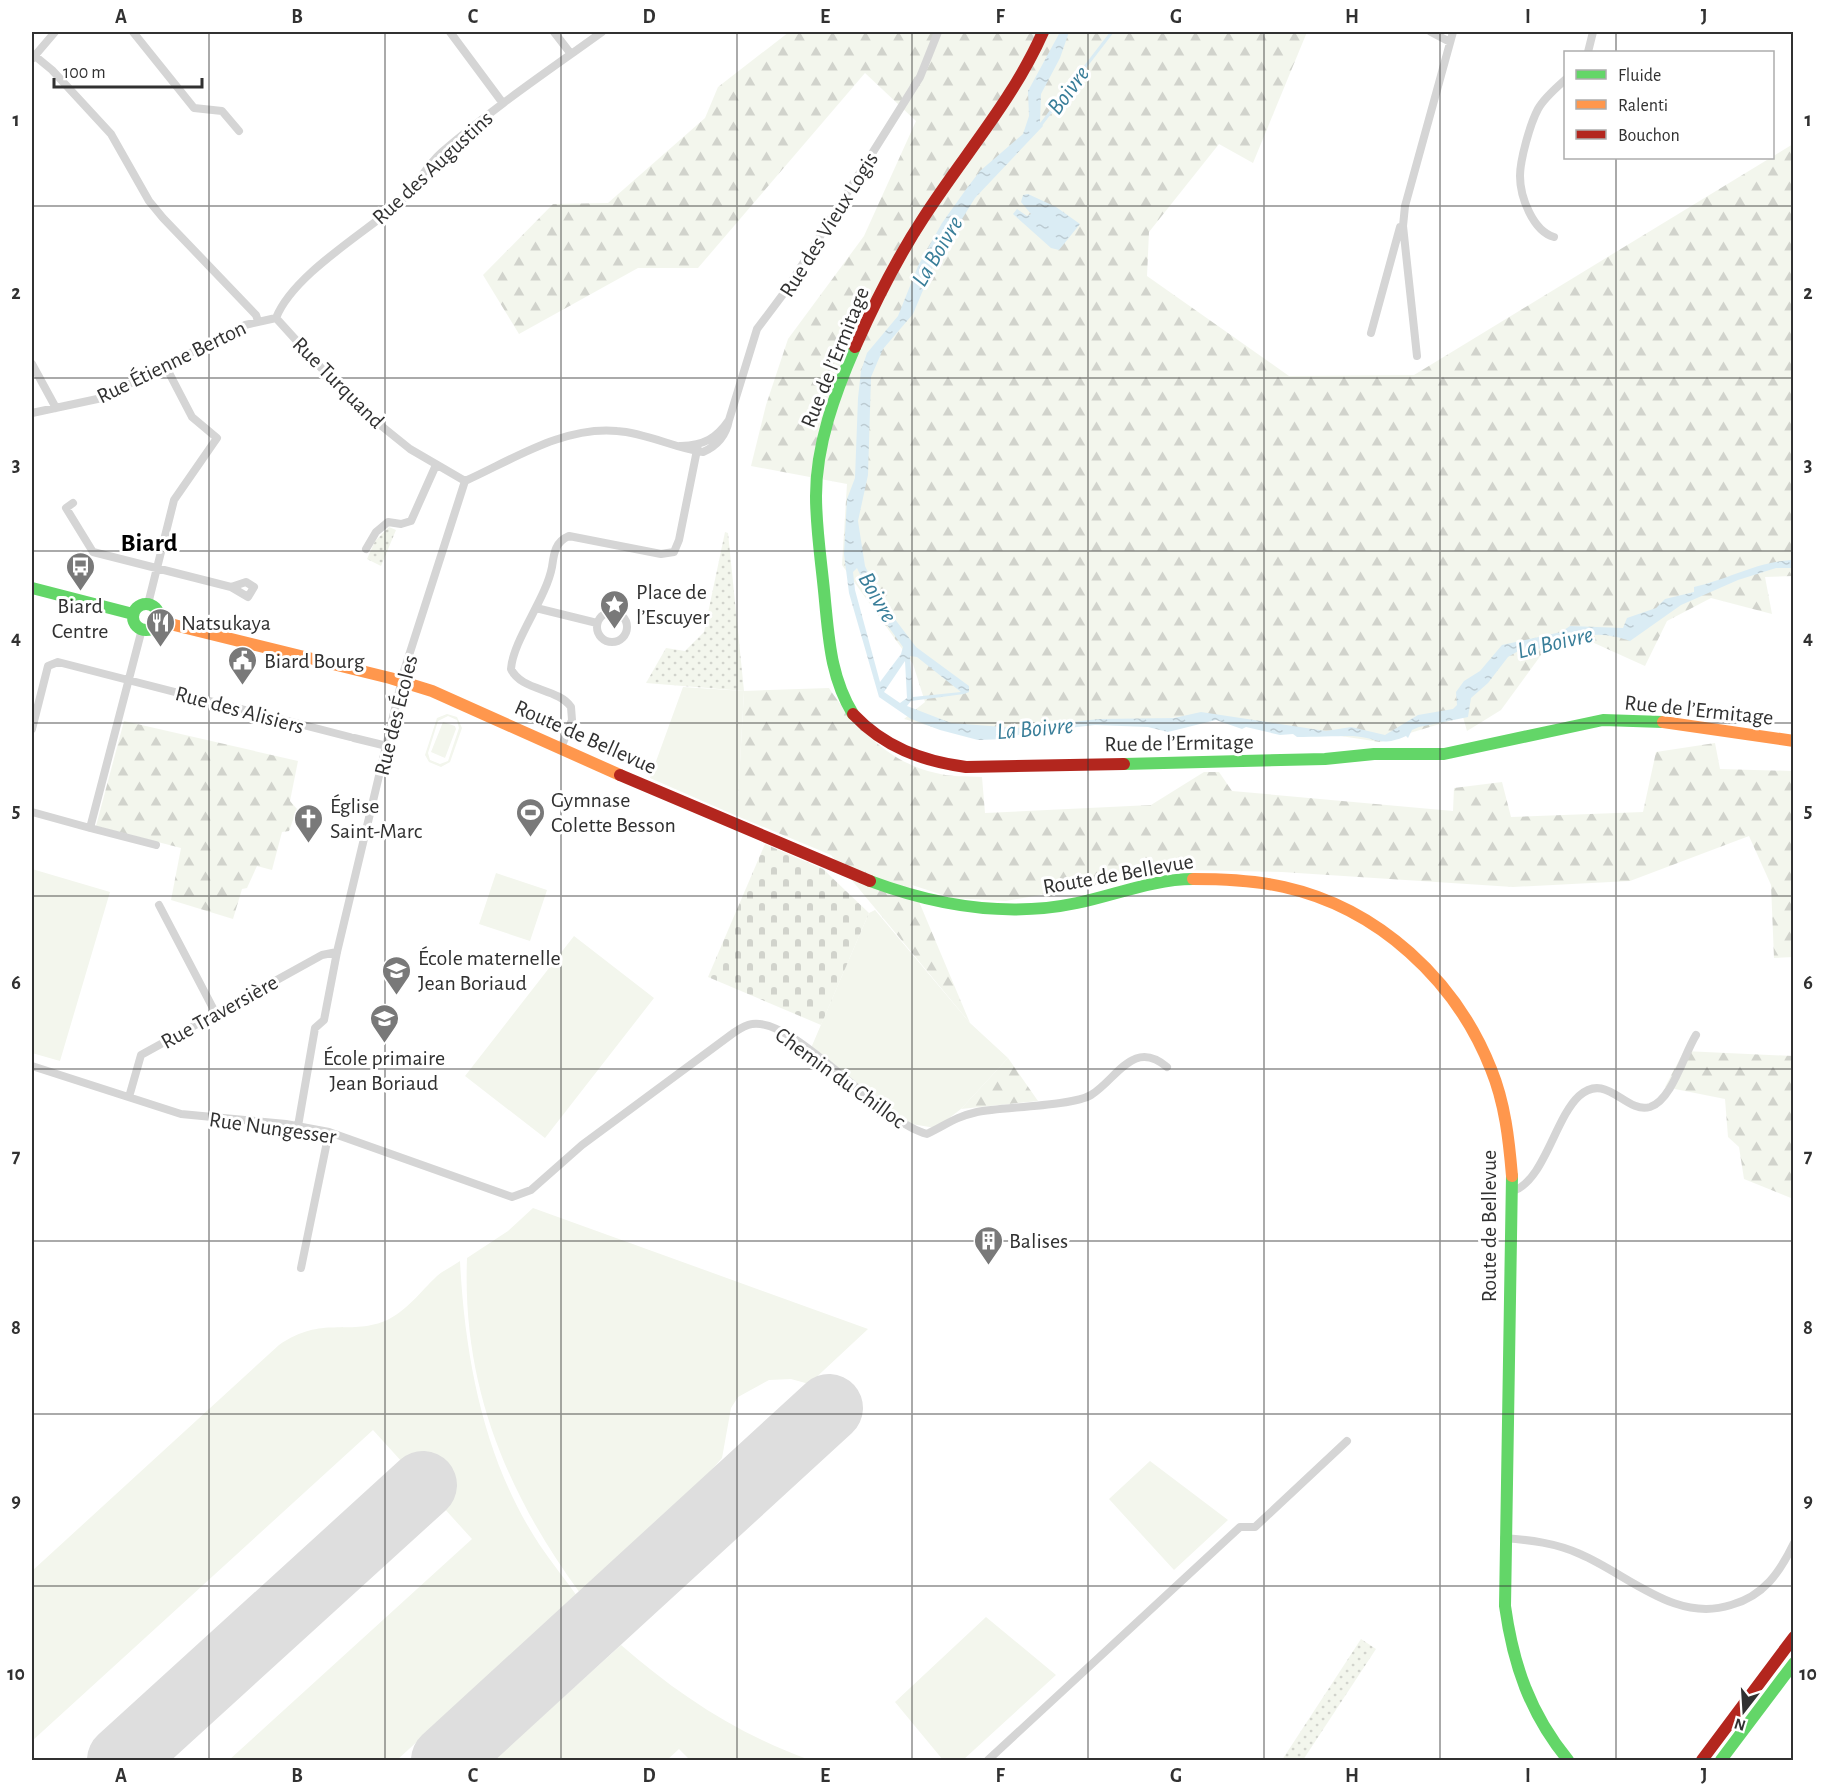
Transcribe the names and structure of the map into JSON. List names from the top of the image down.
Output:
{
  "streets": {
    "main road": ["Rue de l’Ermitage", "Route de Bellevue"],
    "street": [
      "Rue des Augustins",
      "Rue des Vieux Logis",
      "Rue Étienne Berton",
      "Rue Turquand",
      "Rue des Alisiers",
      "Rue des Écoles",
      "Rue Traversière",
      "Chemin du Chilloc",
      "Rue Nungesser"
    ]
  },
  "crossings": [
    ["Rue des Augustins", "Rue Étienne Berton"],
    ["Rue des Augustins", "Rue Turquand"],
    ["Rue Étienne Berton", "Rue Turquand"],
    ["Rue Turquand", "Rue des Écoles"],
    ["Rue des Alisiers", "Rue des Écoles"],
    ["Rue des Écoles", "Route de Bellevue"],
    ["Rue des Écoles", "Rue Traversière"],
    ["Rue des Écoles", "Rue Nungesser"],
    ["Rue Traversière", "Rue Nungesser"],
    ["Chemin du Chilloc", "Rue Nungesser"]
  ],
  "districts": ["Biard"],
  "water": ["Boivre", "La Boivre"],
  "places": {
    "bus stop": ["Biard Centre"],
    "place": ["Place de l’Escuyer"],
    "restaurant": ["Natsukaya"],
    "public building": ["Biard Bourg"],
    "sports": ["Gymnase Colette Besson"],
    "church": ["Église Saint-Marc"],
    "school or university": ["École maternelle Jean Boriaud", "École primaire Jean Boriaud"],
    "building": ["Balises"]
  },
  "legend": ["Fluide", "Ralenti", "Bouchon"],
  "scale_bar": "100 m",
  "north": "bottom",
  "grid": {
    "columns": [
      "A",
      "B",
      "C",
      "D",
      "E",
      "F",
      "G",
      "H",
      "I",
      "J"
    ],
    "rows": [
      "1",
      "2",
      "3",
      "4",
      "5",
      "6",
      "7",
      "8",
      "9",
      "10"
    ]
  }
}
